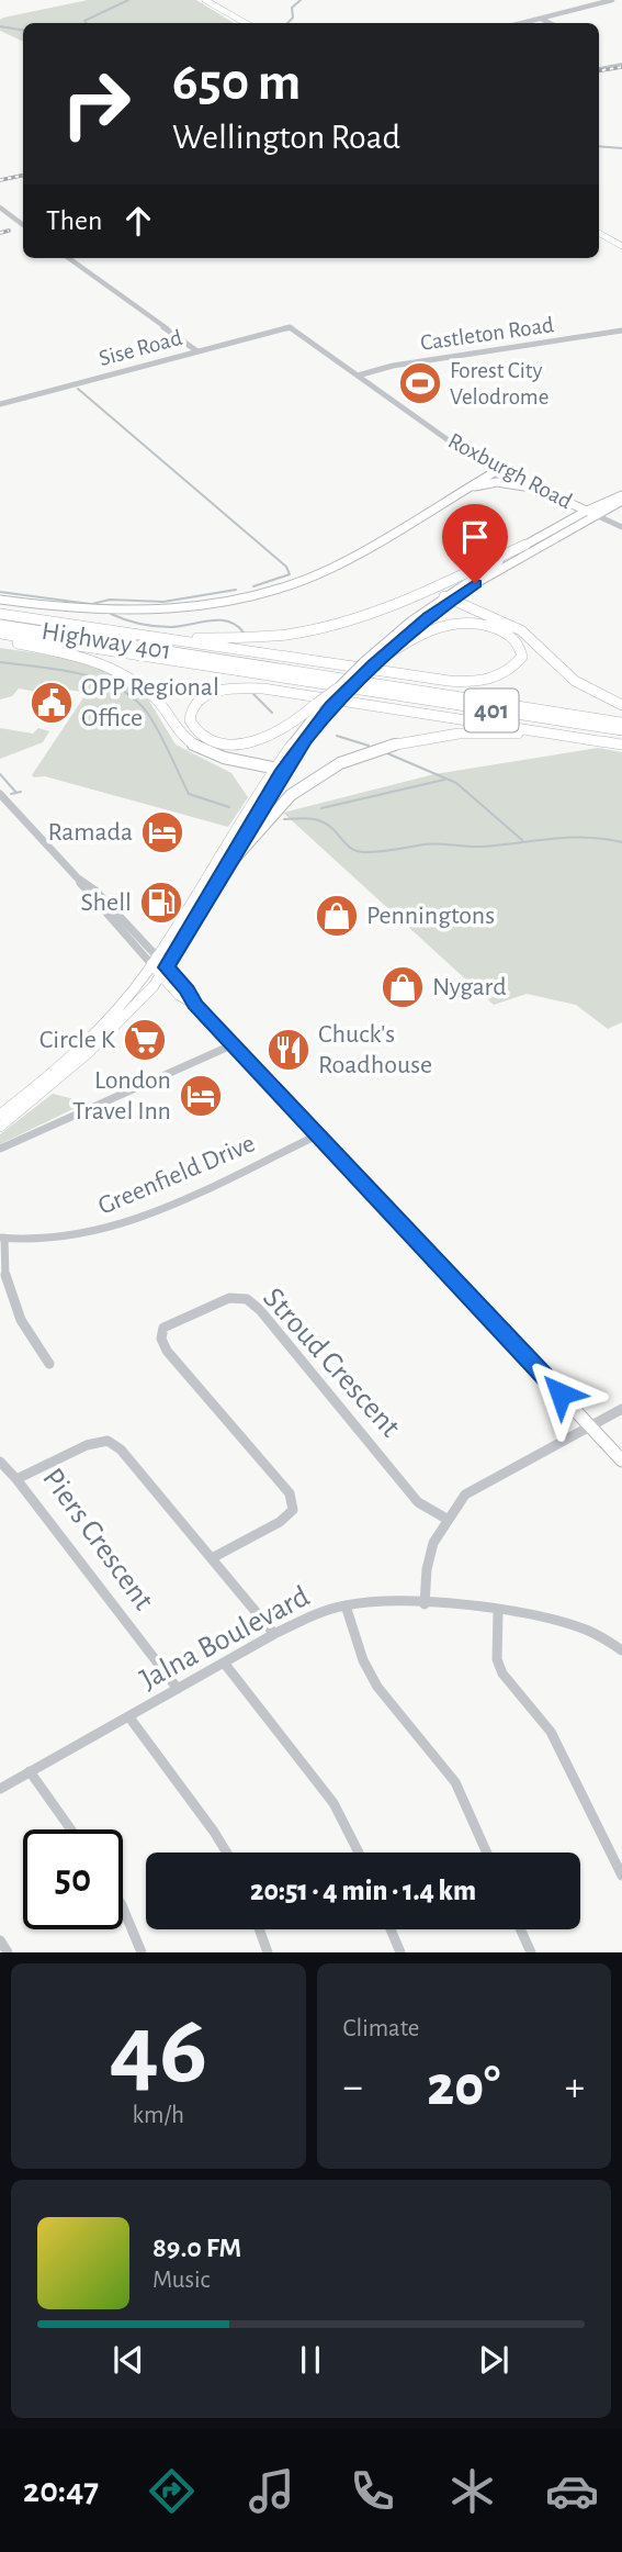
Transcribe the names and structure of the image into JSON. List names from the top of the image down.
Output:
{
  "streets": {
    "highway": ["Highway 401", "401"],
    "main road": ["Roxburgh Road"],
    "street": [
      "Castleton Road",
      "Sise Road",
      "Greenfield Drive",
      "Stroud Crescent",
      "Piers Crescent",
      "Jalna Boulevard"
    ]
  },
  "crossings": [
    ["Castleton Road", "Roxburgh Road"],
    ["Sise Road", "Roxburgh Road"],
    ["Stroud Crescent", "Piers Crescent"],
    ["Piers Crescent", "Jalna Boulevard"]
  ],
  "places": {
    "sports": ["Forest City Velodrome"],
    "public building": ["OPP Regional Office"],
    "hotel": ["Ramada", "London Travel Inn"],
    "fuel station": ["Shell"],
    "shop": ["Penningtons", "Nygard"],
    "supermarket": ["Circle K"],
    "restaurant": ["Chuck's Roadhouse"]
  },
  "page": {
    "turn": ["650 m", "Wellington Road"],
    "then": "Then",
    "limit": "50",
    "trip": "20:51 · 4 min · 1.4 km",
    "tile": [
      ["46", "km/h"],
      "Climate"
    ],
    "heat": ["−", "20°", "+"],
    "song": ["89.0 FM", "Music"],
    "tabs": "20:47"
  }
}
